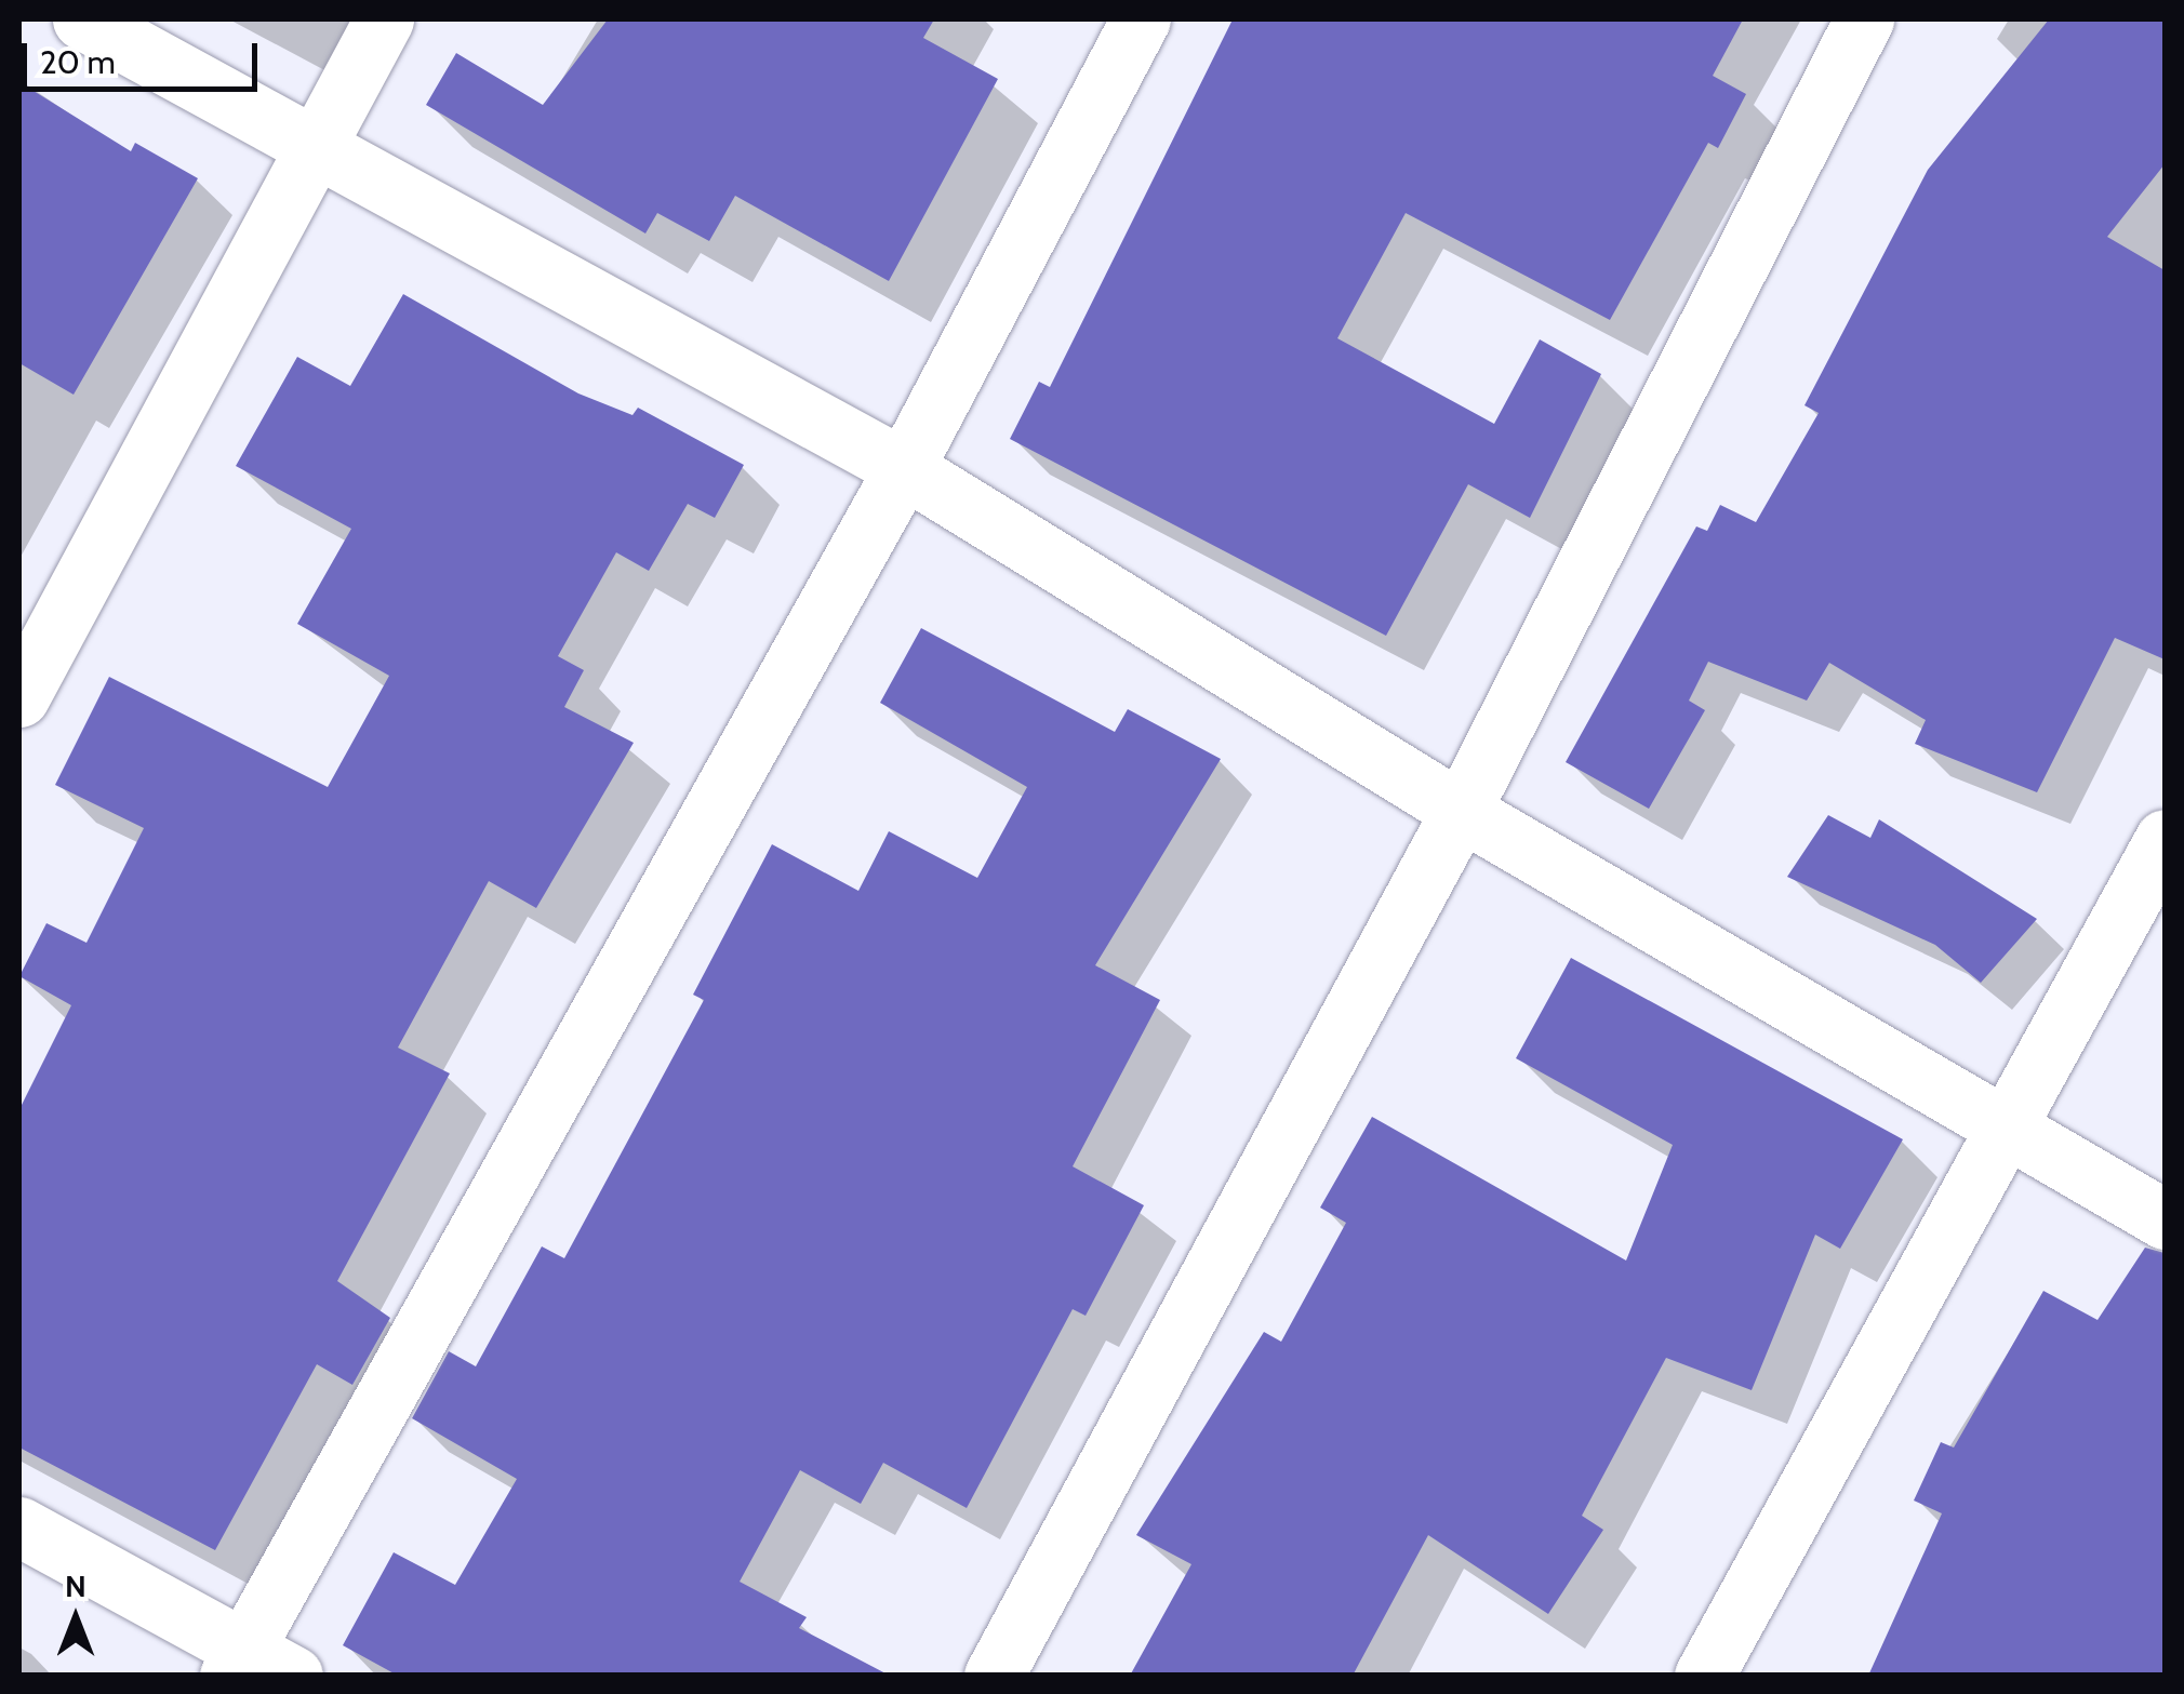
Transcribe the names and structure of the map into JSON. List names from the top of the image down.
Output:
{
  "scale_bar": "20 m",
  "north": "top"
}
